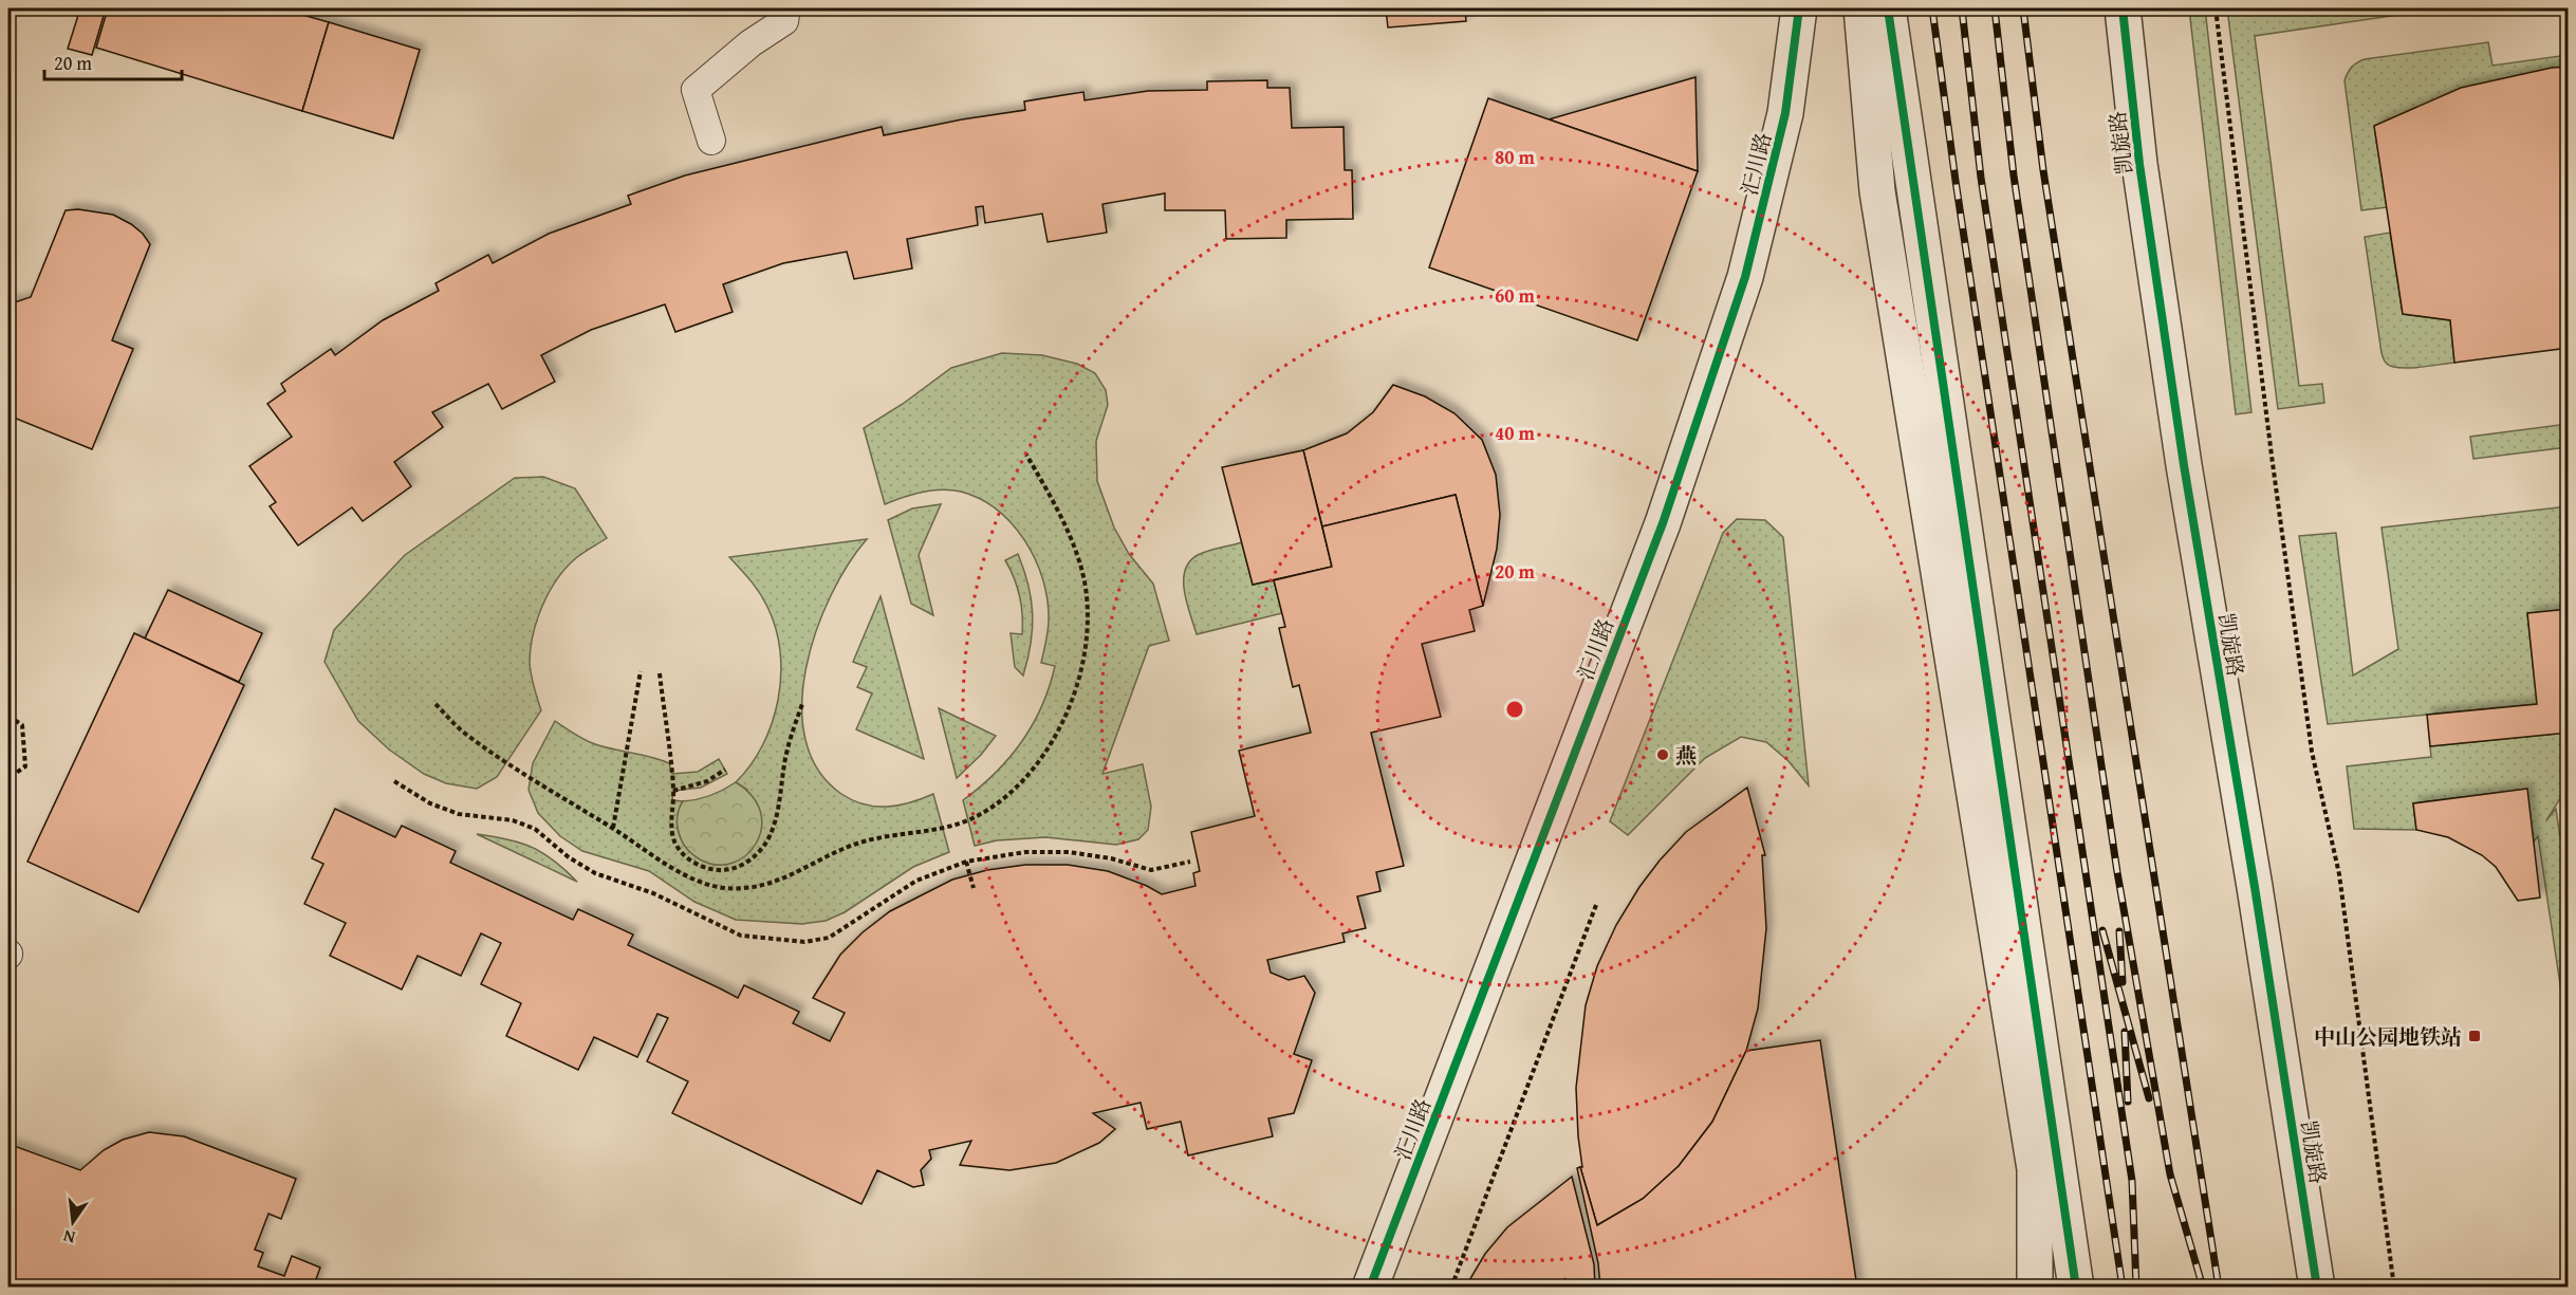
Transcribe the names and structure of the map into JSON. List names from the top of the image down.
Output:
{
  "streets": {
    "street": ["凯旋路", "汇川路"]
  },
  "places": {
    "other": ["燕"],
    "transit": ["中山公园地铁站"]
  },
  "scale_bar": "20 m",
  "north": "bottom",
  "rings": [
    "80 m",
    "60 m",
    "40 m",
    "20 m"
  ]
}
